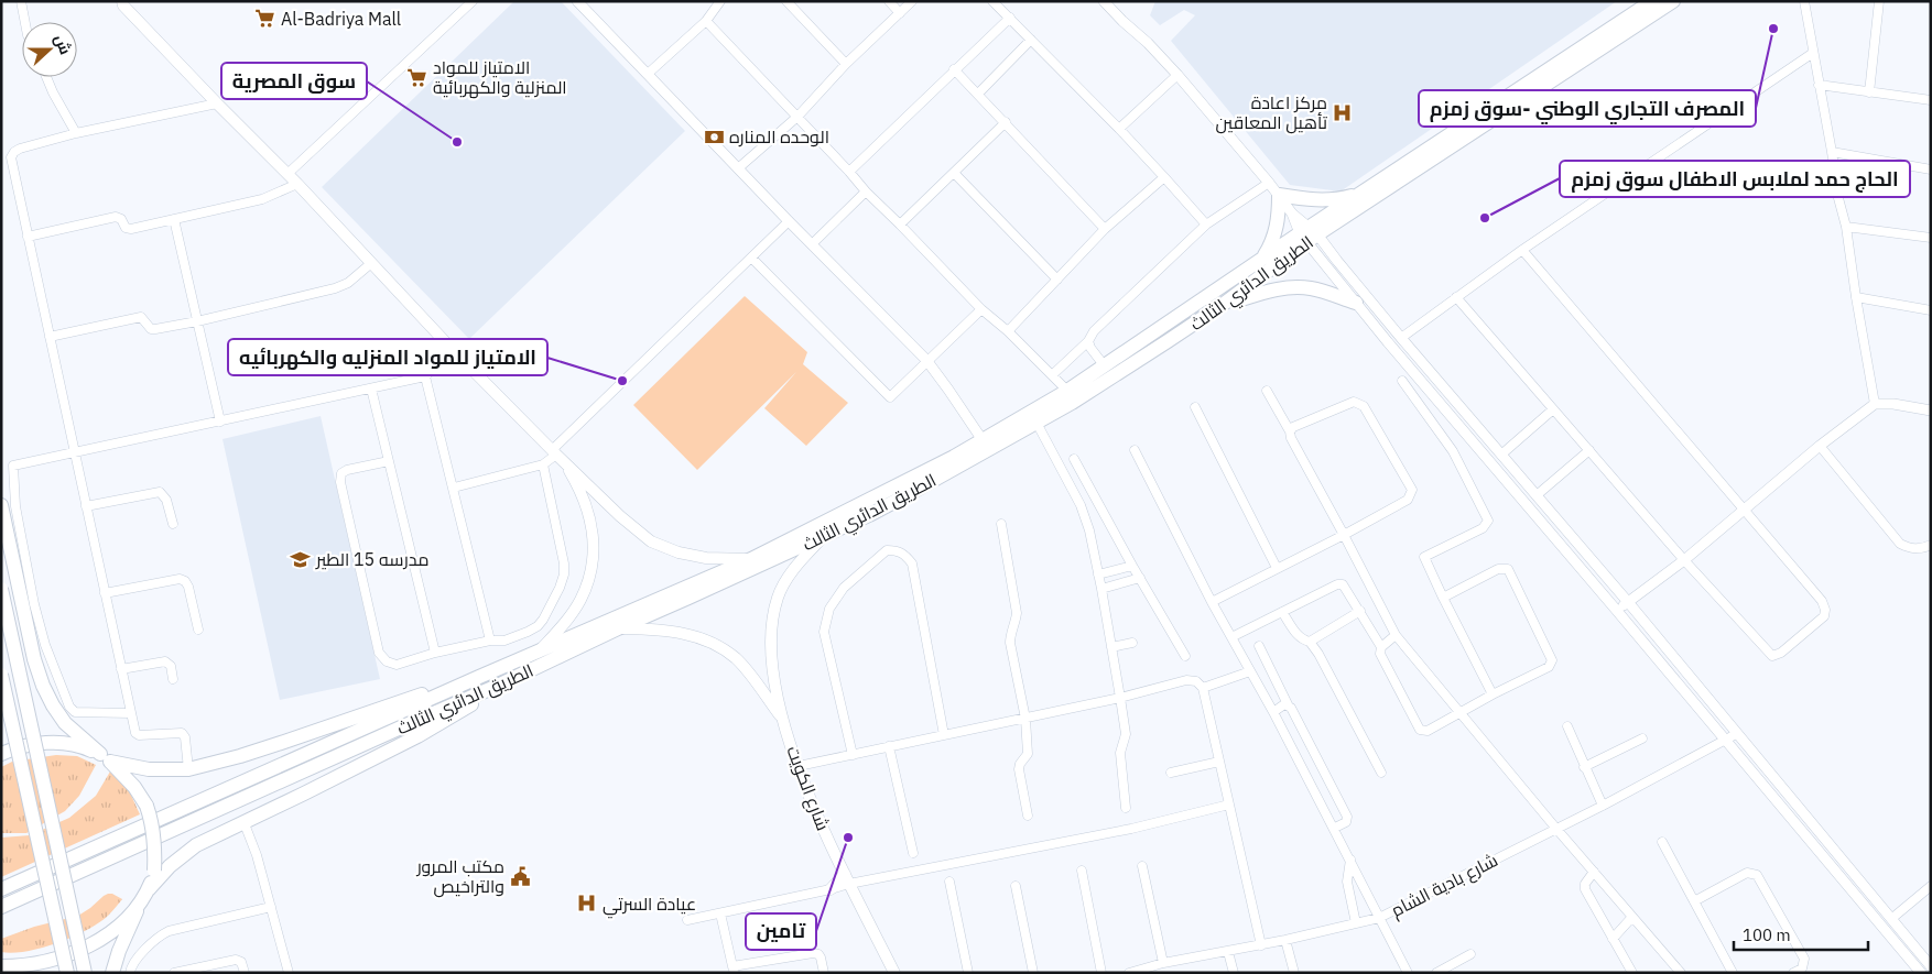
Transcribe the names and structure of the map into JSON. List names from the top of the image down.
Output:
{
  "streets": {
    "highway": ["الطريق الدائري الثالث"],
    "main road": ["شارع الكويت"],
    "street": ["شارع بادية الشام"]
  },
  "crossings": [
    ["الطريق الدائري الثالث", "شارع الكويت"]
  ],
  "places": {
    "supermarket": ["Al-Badriya Mall", "الامتياز للمواد المنزلية والكهربائية"],
    "other": [
      "المصرف التجاري الوطني -سوق زمزم",
      "سوق المصرية",
      "الحاج حمد لملابس الاطفال سوق زمزم",
      "الامتياز للمواد المنزليه والكهربائيه",
      "تامين"
    ],
    "hospital": ["مركز اعادة تأهيل المعاقين", "عيادة السرتي"],
    "bank": ["الوحده المناره"],
    "school or university": ["مدرسه 15 الطير"],
    "public building": ["مكتب المرور والتراخيص"]
  },
  "scale_bar": "100 m",
  "north": "right"
}
